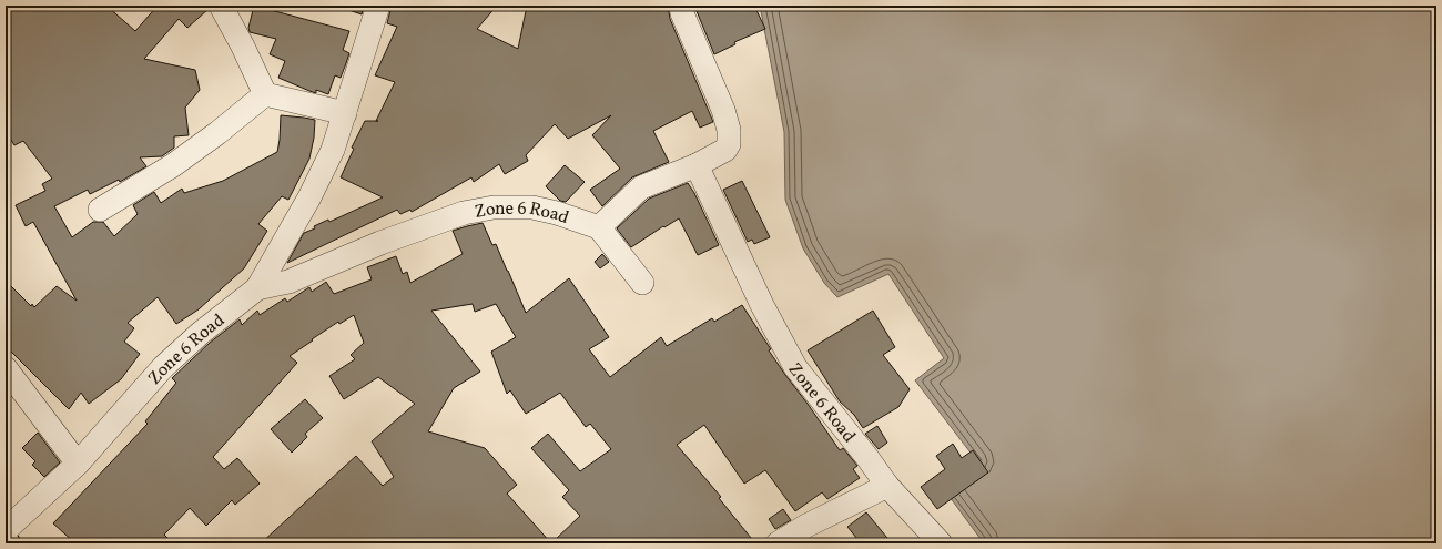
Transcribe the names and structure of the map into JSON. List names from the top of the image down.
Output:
{
  "streets": {
    "street": ["Zone 6 Road"]
  }
}
